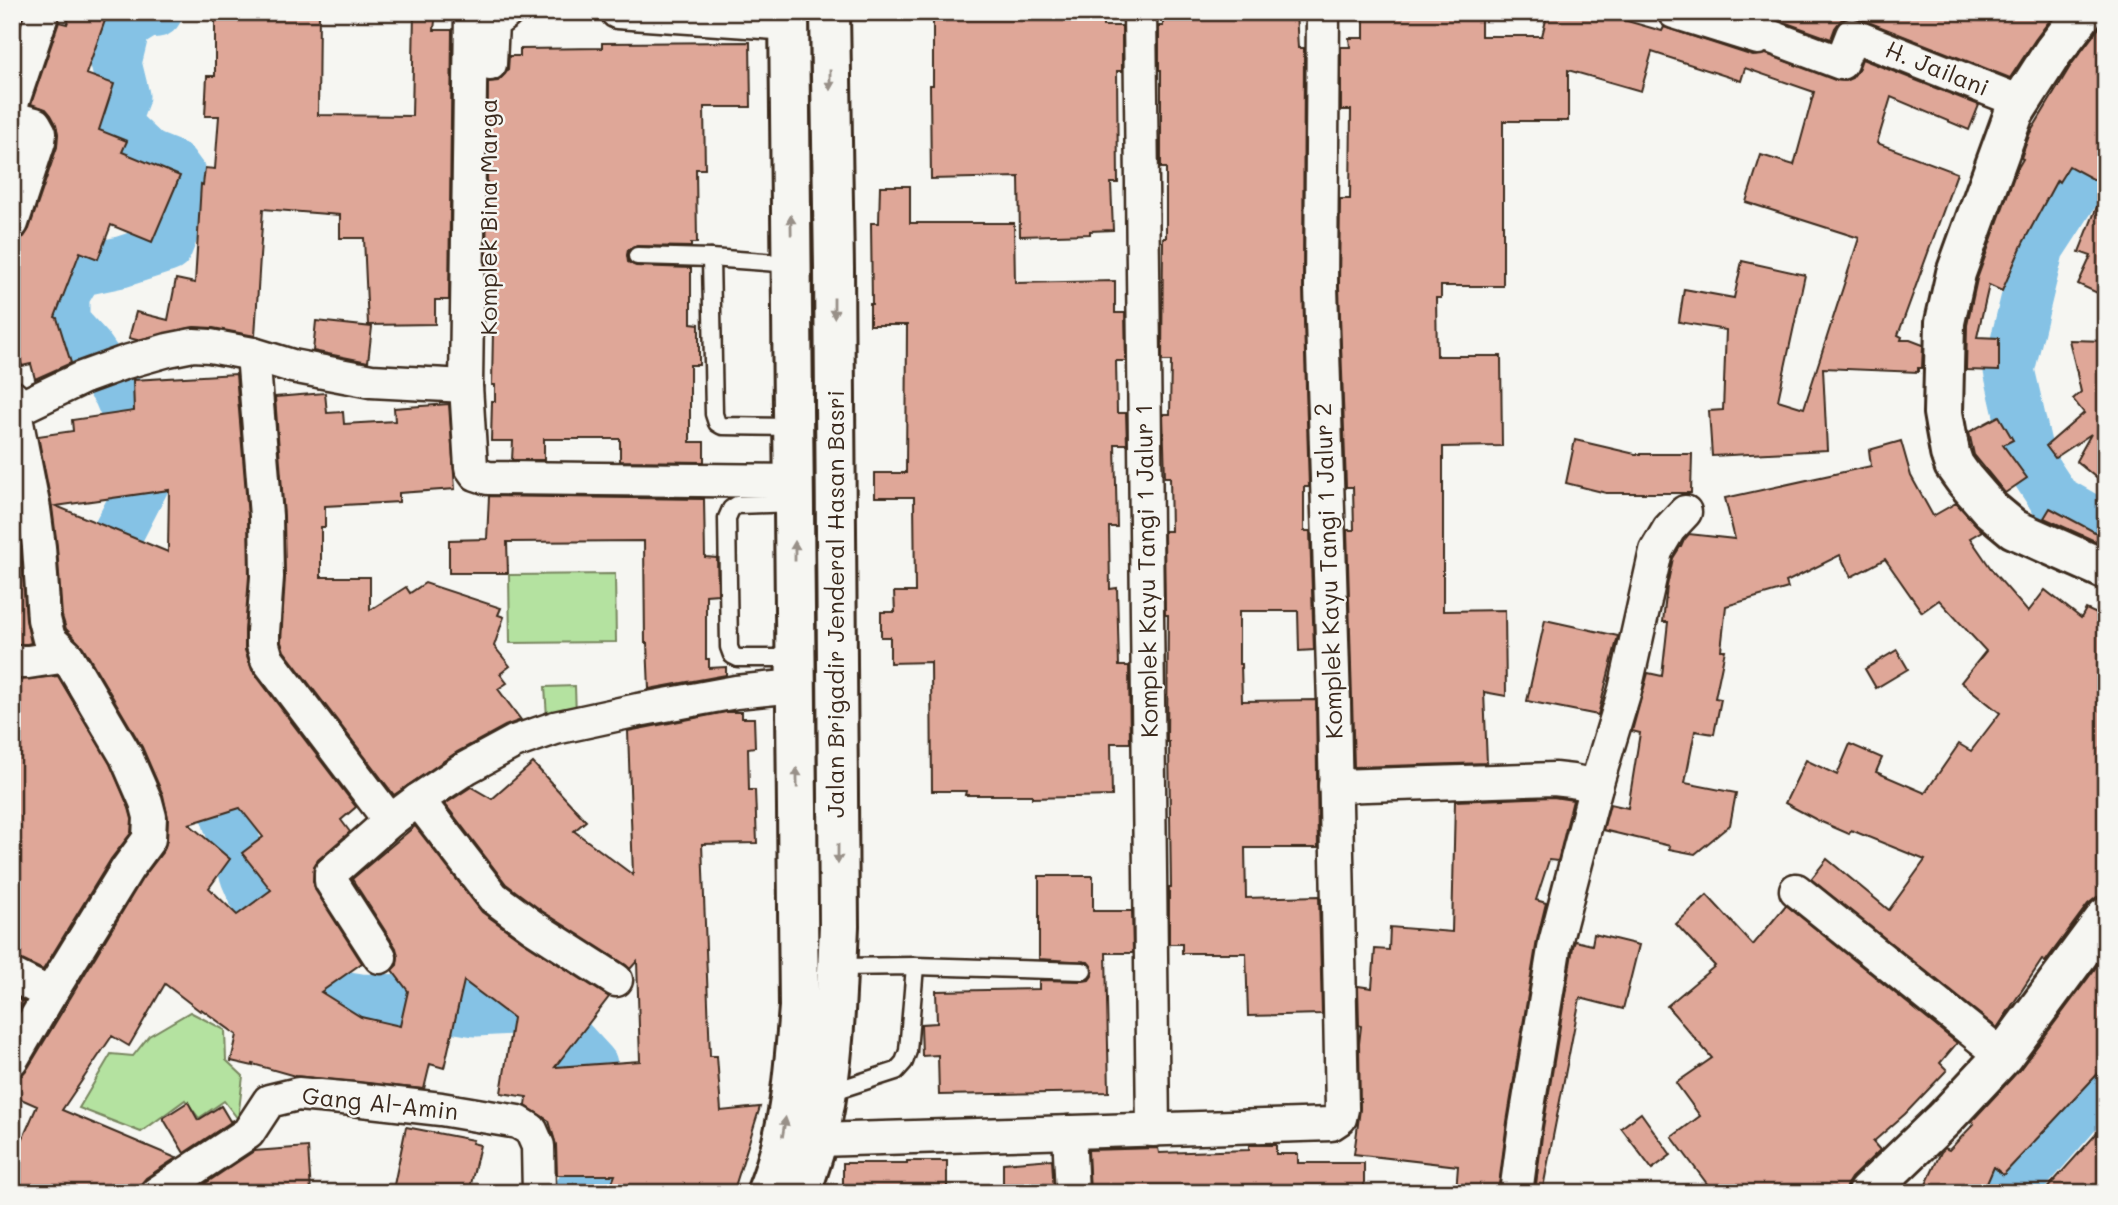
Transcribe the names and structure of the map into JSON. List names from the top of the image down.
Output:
{
  "streets": {
    "main road": ["Jalan Brigadir Jenderal Hasan Basri"],
    "street": [
      "H. Jailani",
      "Komplek Bina Marga",
      "Komplek Kayu Tangi 1 Jalur 1",
      "Komplek Kayu Tangi 1 Jalur 2",
      "Gang Al-Amin"
    ]
  },
  "crossings": [
    ["Komplek Kayu Tangi 1 Jalur 1", "Komplek Kayu Tangi 1 Jalur 2"]
  ]
}
